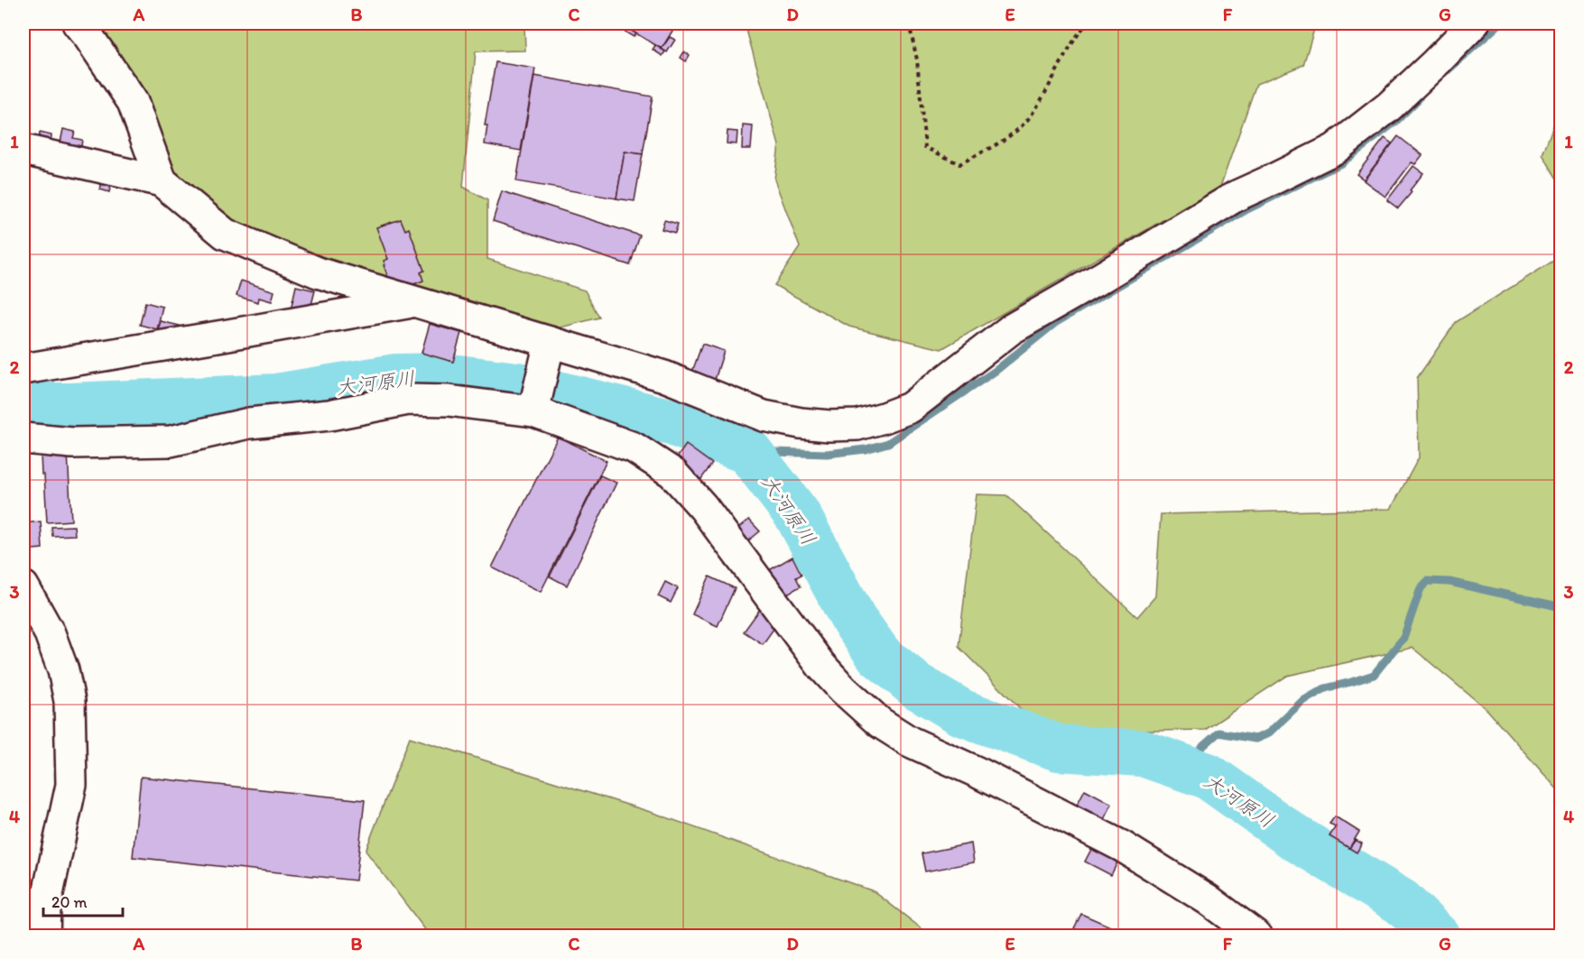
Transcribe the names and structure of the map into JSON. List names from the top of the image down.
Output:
{
  "water": ["大河原川"],
  "scale_bar": "20 m",
  "grid": {
    "columns": [
      "A",
      "B",
      "C",
      "D",
      "E",
      "F",
      "G"
    ],
    "rows": [
      "1",
      "2",
      "3",
      "4"
    ]
  }
}
